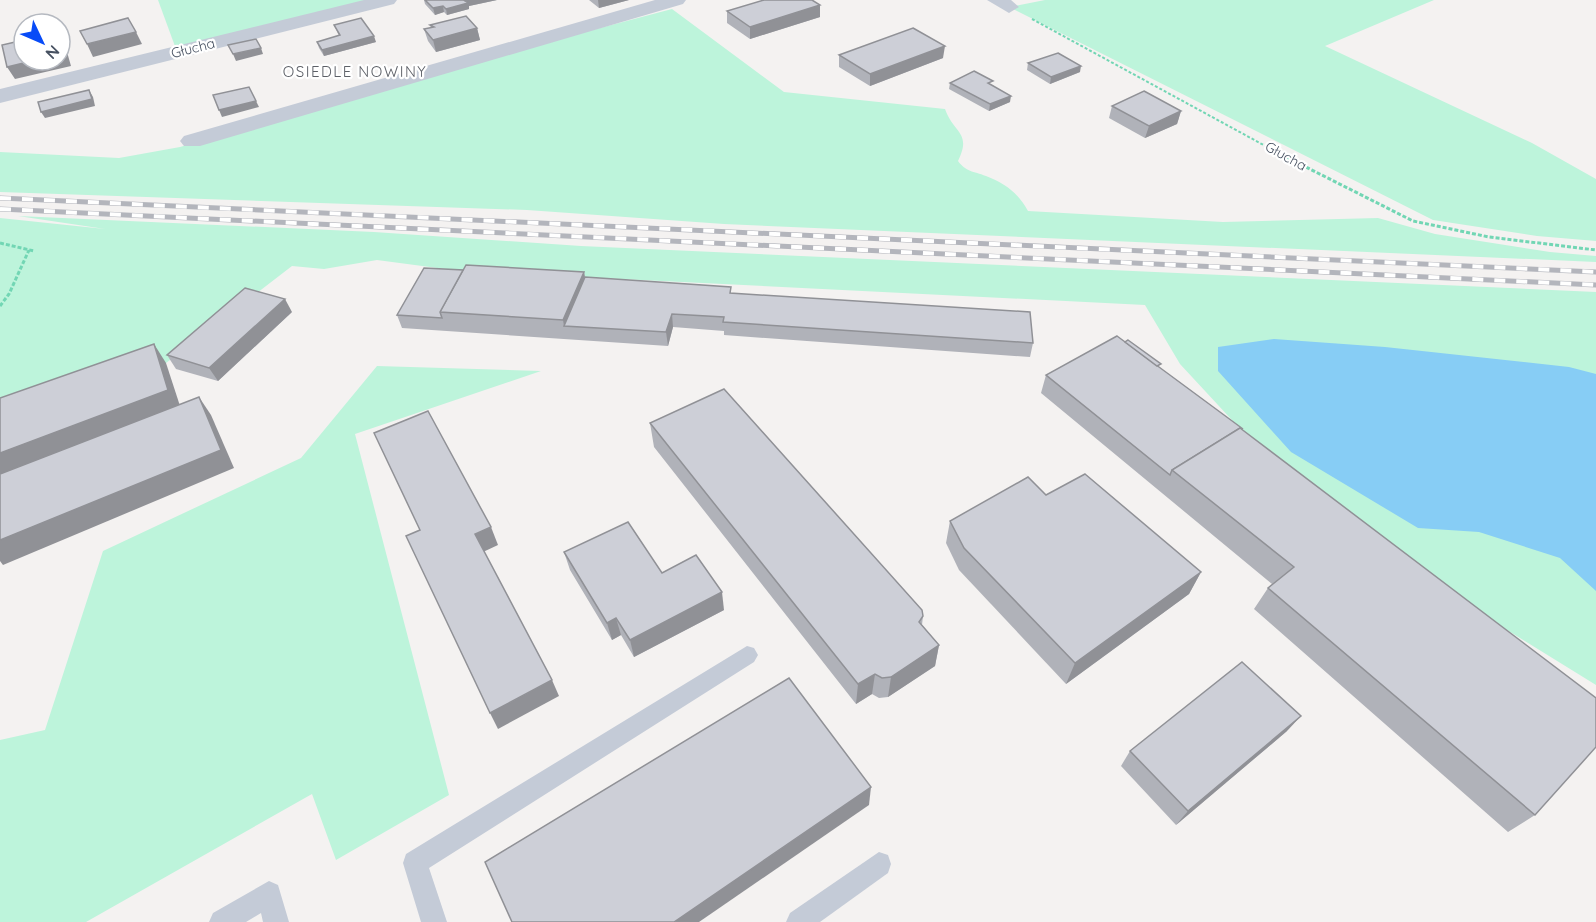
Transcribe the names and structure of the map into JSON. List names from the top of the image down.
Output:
{
  "streets": {
    "street": ["Głucha"]
  },
  "districts": ["OSIEDLE NOWINY"],
  "north": "bottom right"
}
